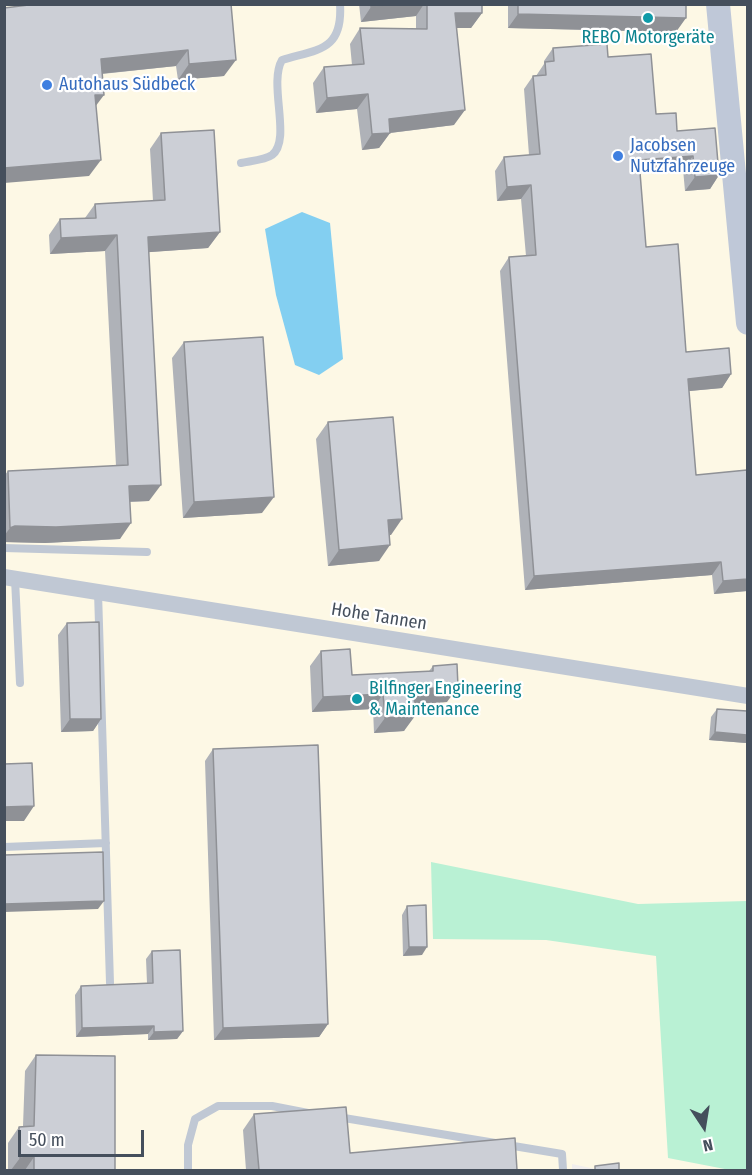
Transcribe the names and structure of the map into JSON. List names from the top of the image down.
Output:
{
  "streets": {
    "street": ["Hohe Tannen"]
  },
  "places": [
    "REBO Motorgeräte",
    "Autohaus Südbeck",
    "Jacobsen Nutzfahrzeuge",
    "Bilfinger Engineering & Maintenance"
  ],
  "scale_bar": "50 m",
  "north": "bottom"
}
